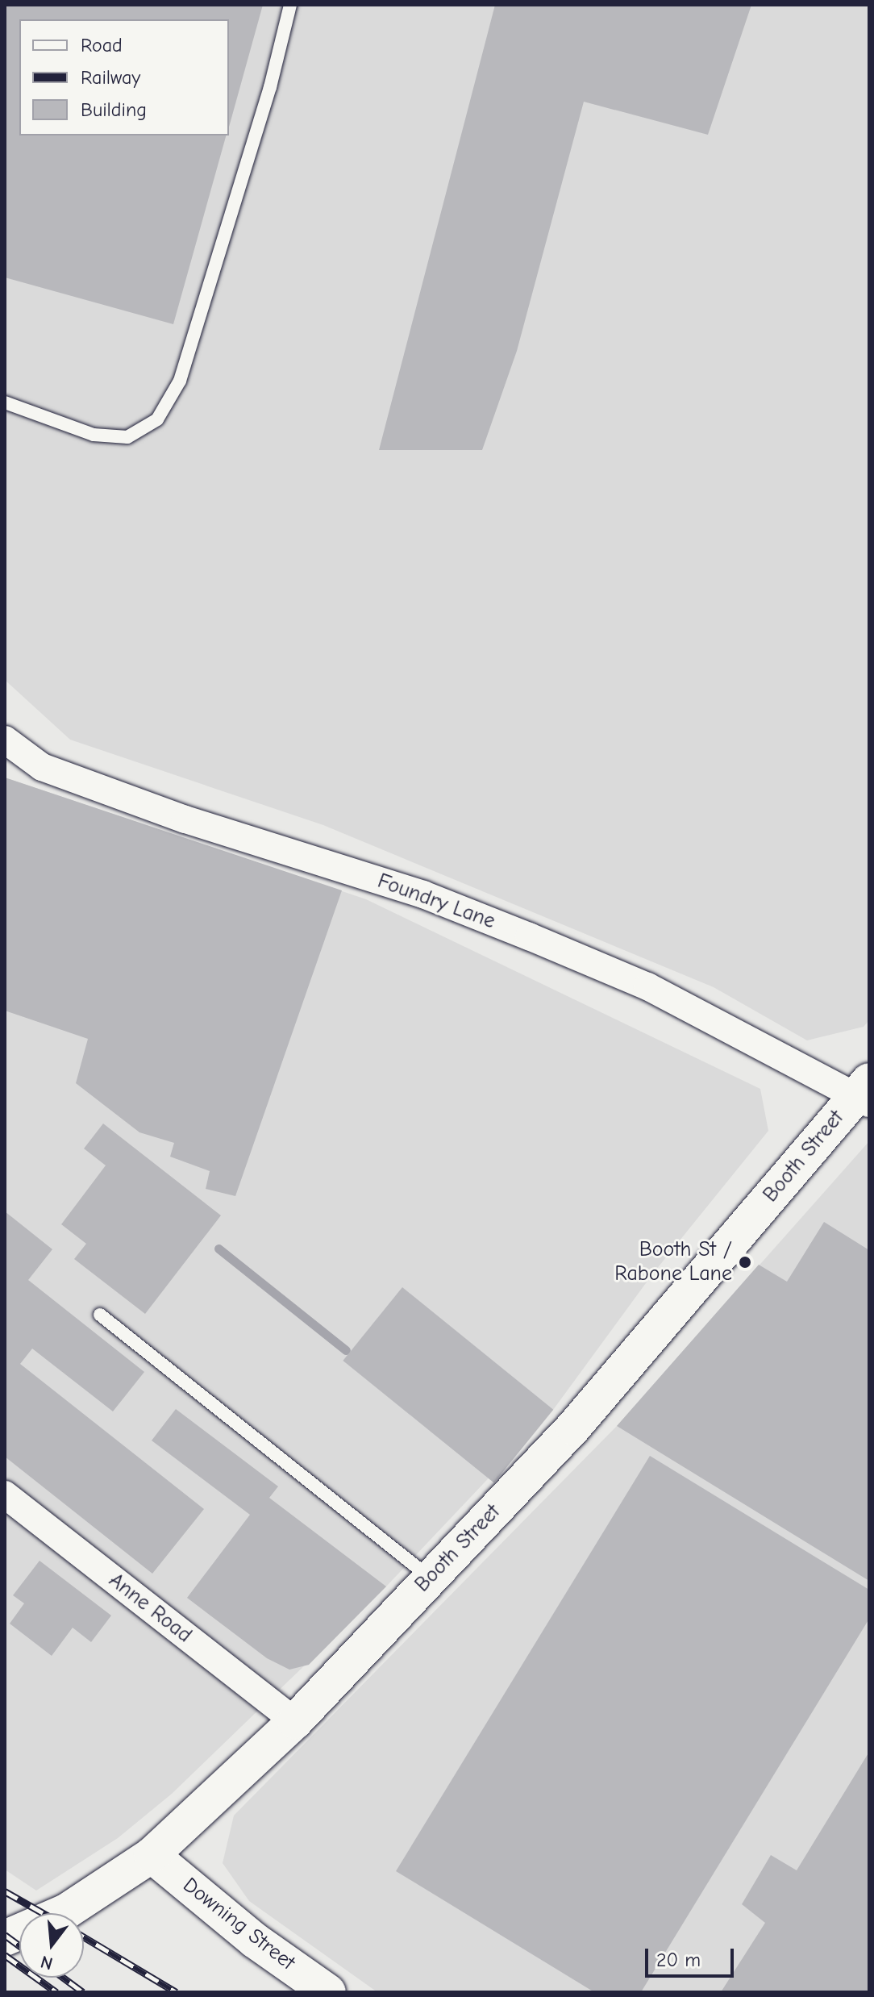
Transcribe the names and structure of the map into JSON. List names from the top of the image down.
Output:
{
  "streets": {
    "main road": ["Booth Street", "Downing Street"],
    "street": ["Foundry Lane", "Anne Road"]
  },
  "crossings": [
    ["Foundry Lane", "Booth Street"],
    ["Booth Street", "Anne Road"],
    ["Booth Street", "Downing Street"]
  ],
  "places": ["Booth St / Rabone Lane"],
  "legend": ["Road", "Railway", "Building"],
  "scale_bar": "20 m",
  "north": "bottom"
}
